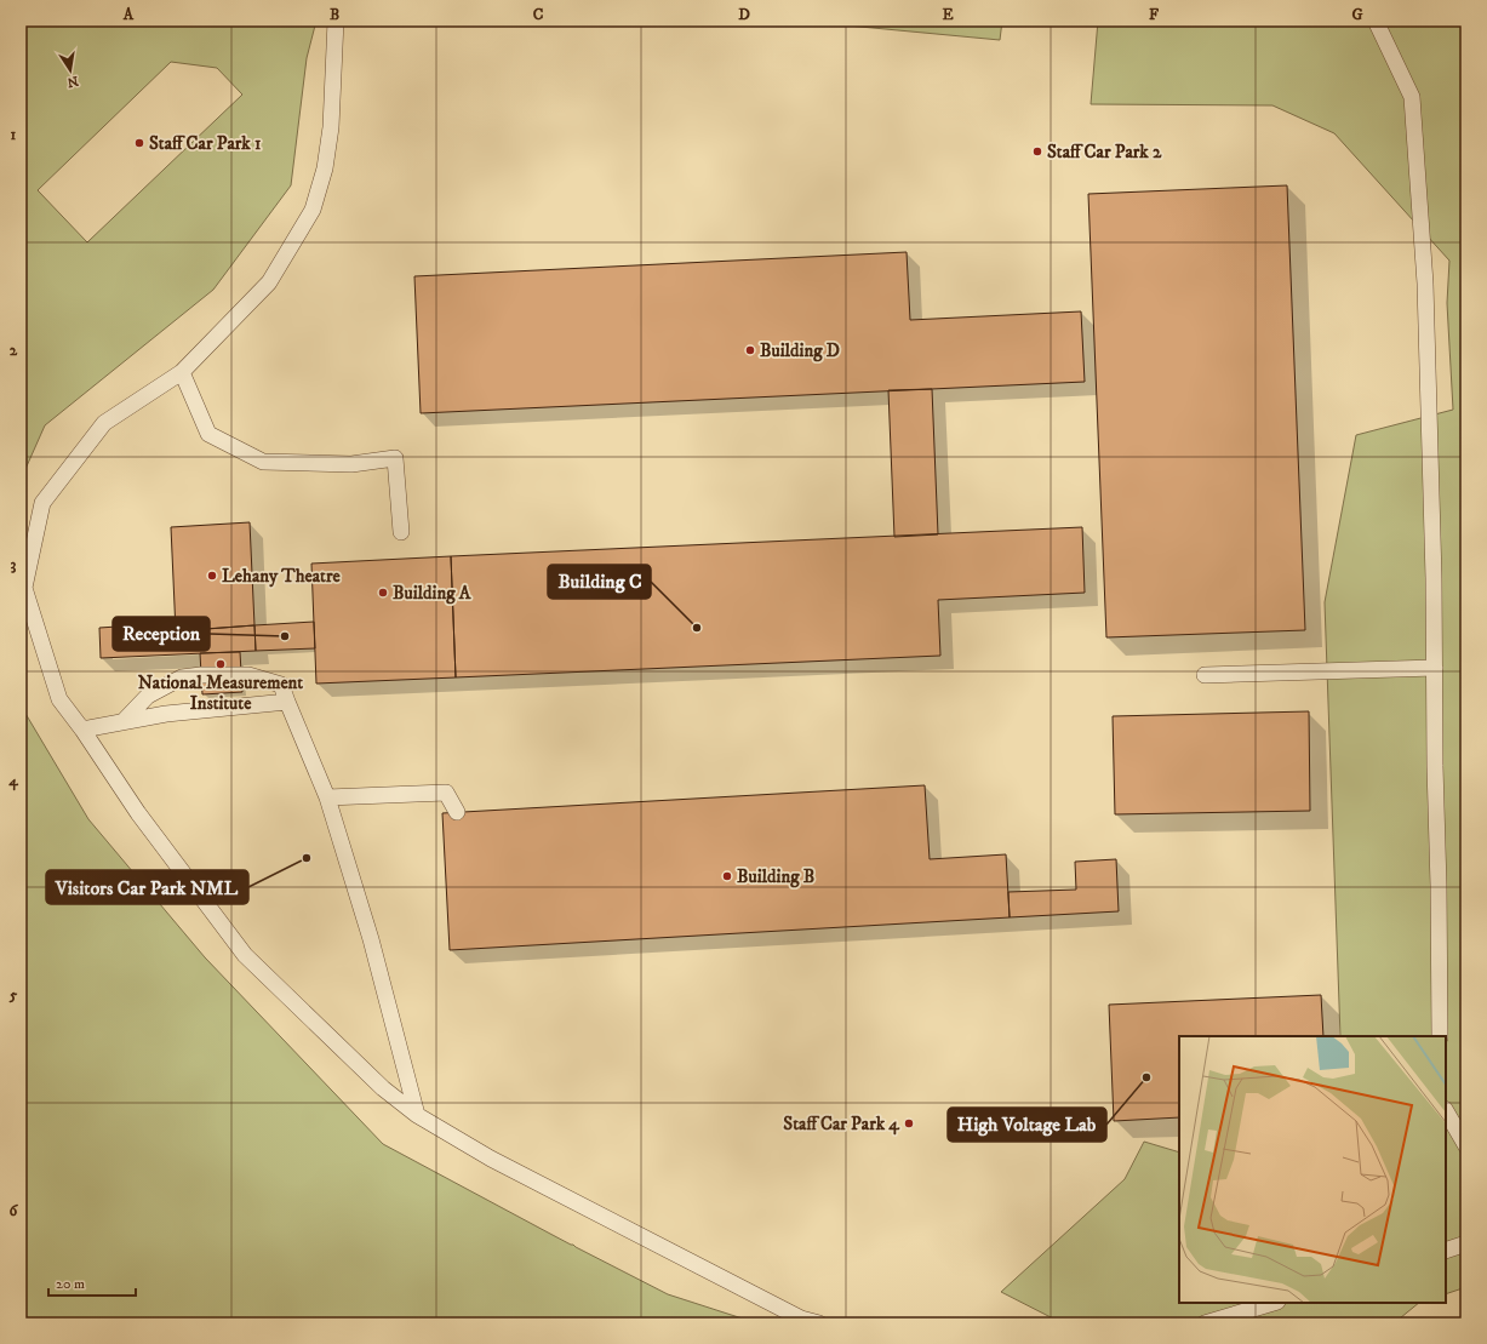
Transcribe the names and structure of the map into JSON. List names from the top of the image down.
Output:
{
  "places": [
    "Staff Car Park 1",
    "Staff Car Park 2",
    "Building D",
    "Lehany Theatre",
    "Building A",
    "Building C",
    "Reception",
    "National Measurement Institute",
    "Visitors Car Park NML",
    "Building B",
    "High Voltage Lab",
    "Staff Car Park 4"
  ],
  "scale_bar": "20 m",
  "north": "bottom",
  "grid": {
    "columns": [
      "A",
      "B",
      "C",
      "D",
      "E",
      "F",
      "G"
    ],
    "rows": [
      "1",
      "2",
      "3",
      "4",
      "5",
      "6"
    ]
  }
}
